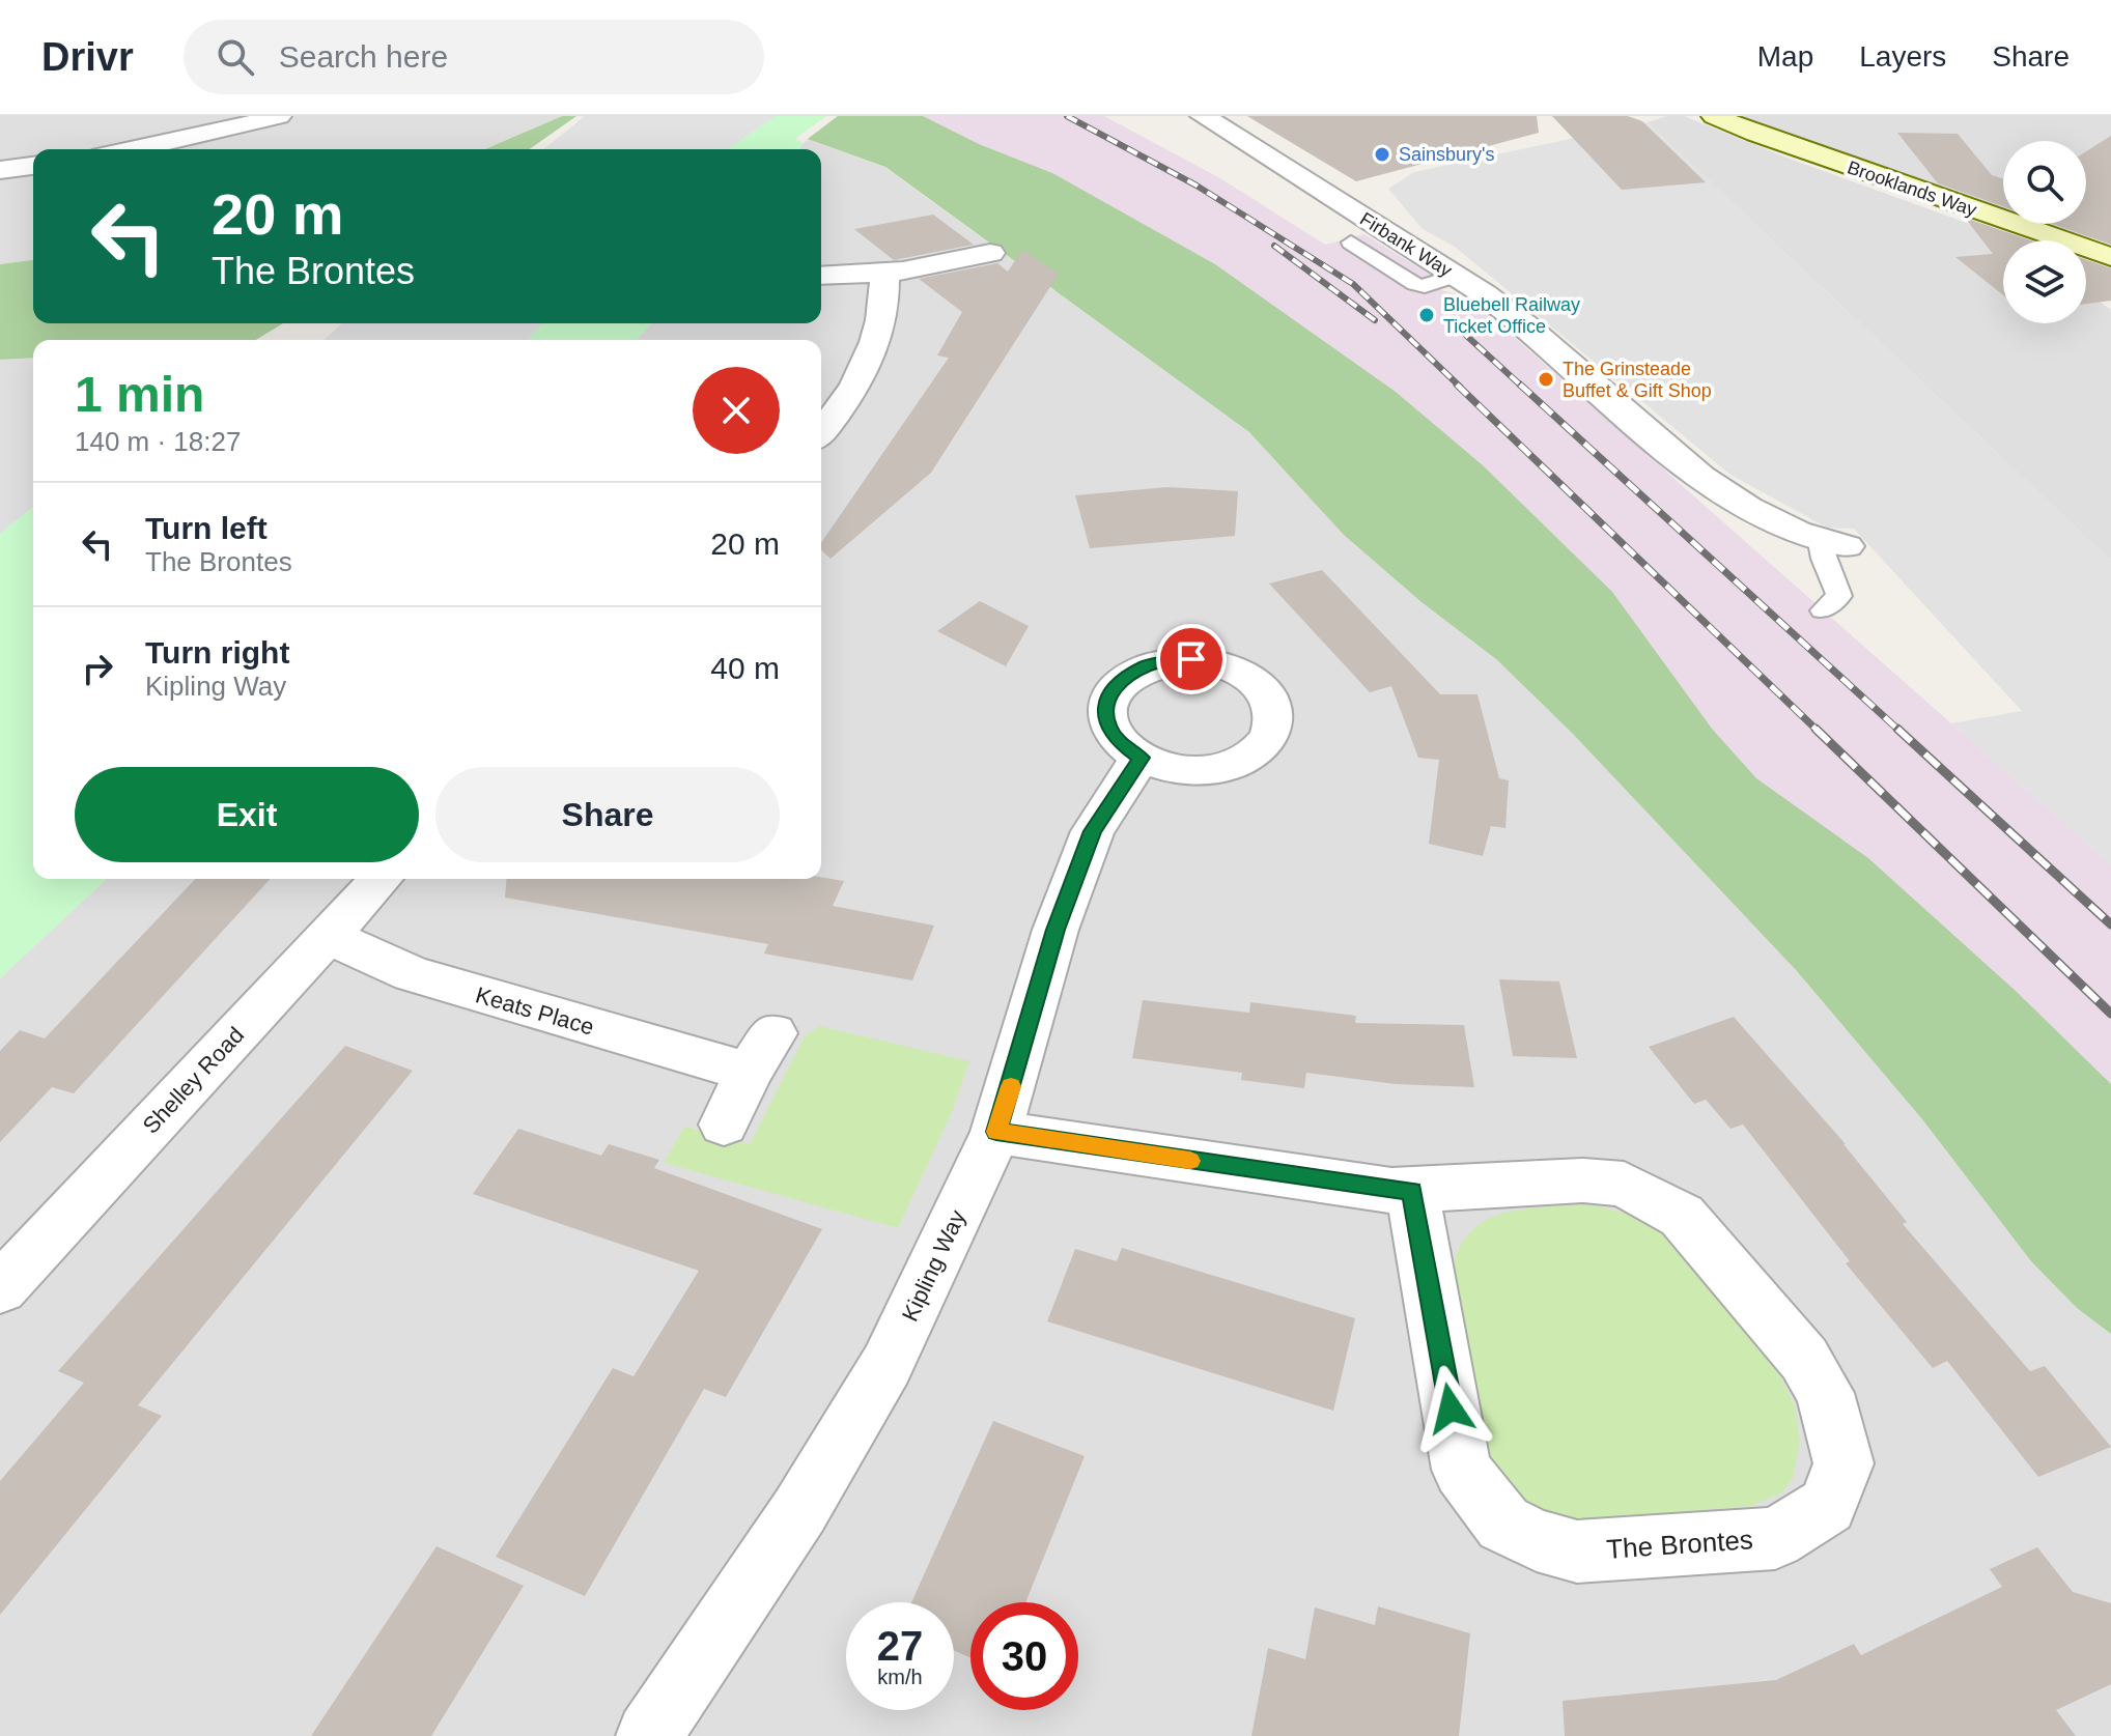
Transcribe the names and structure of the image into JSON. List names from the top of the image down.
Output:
{
  "streets": {
    "main road": ["Brooklands Way"],
    "street": [
      "Firbank Way",
      "Keats Place",
      "Shelley Road",
      "Kipling Way",
      "The Brontes"
    ]
  },
  "crossings": [
    ["Keats Place", "Shelley Road"],
    ["Kipling Way", "The Brontes"]
  ],
  "places": ["Sainsbury's", "Bluebell Railway Ticket Office", "The Grinsteade Buffet & Gift Shop"],
  "page": {
    "header": "Drivr",
    "search": "Search here",
    "nav": ["Map", "Layers", "Share"],
    "turn": ["20 m", "The Brontes"],
    "heading": ["1 min", "140 m · 18:27"],
    "list": [
      {
        "name": "Turn left",
        "note": "The Brontes",
        "value": "20 m"
      },
      {
        "name": "Turn right",
        "note": "Kipling Way",
        "value": "40 m"
      }
    ],
    "buttons": ["Exit", "Share"],
    "speed": "27 km/h",
    "limit": "30"
  }
}
